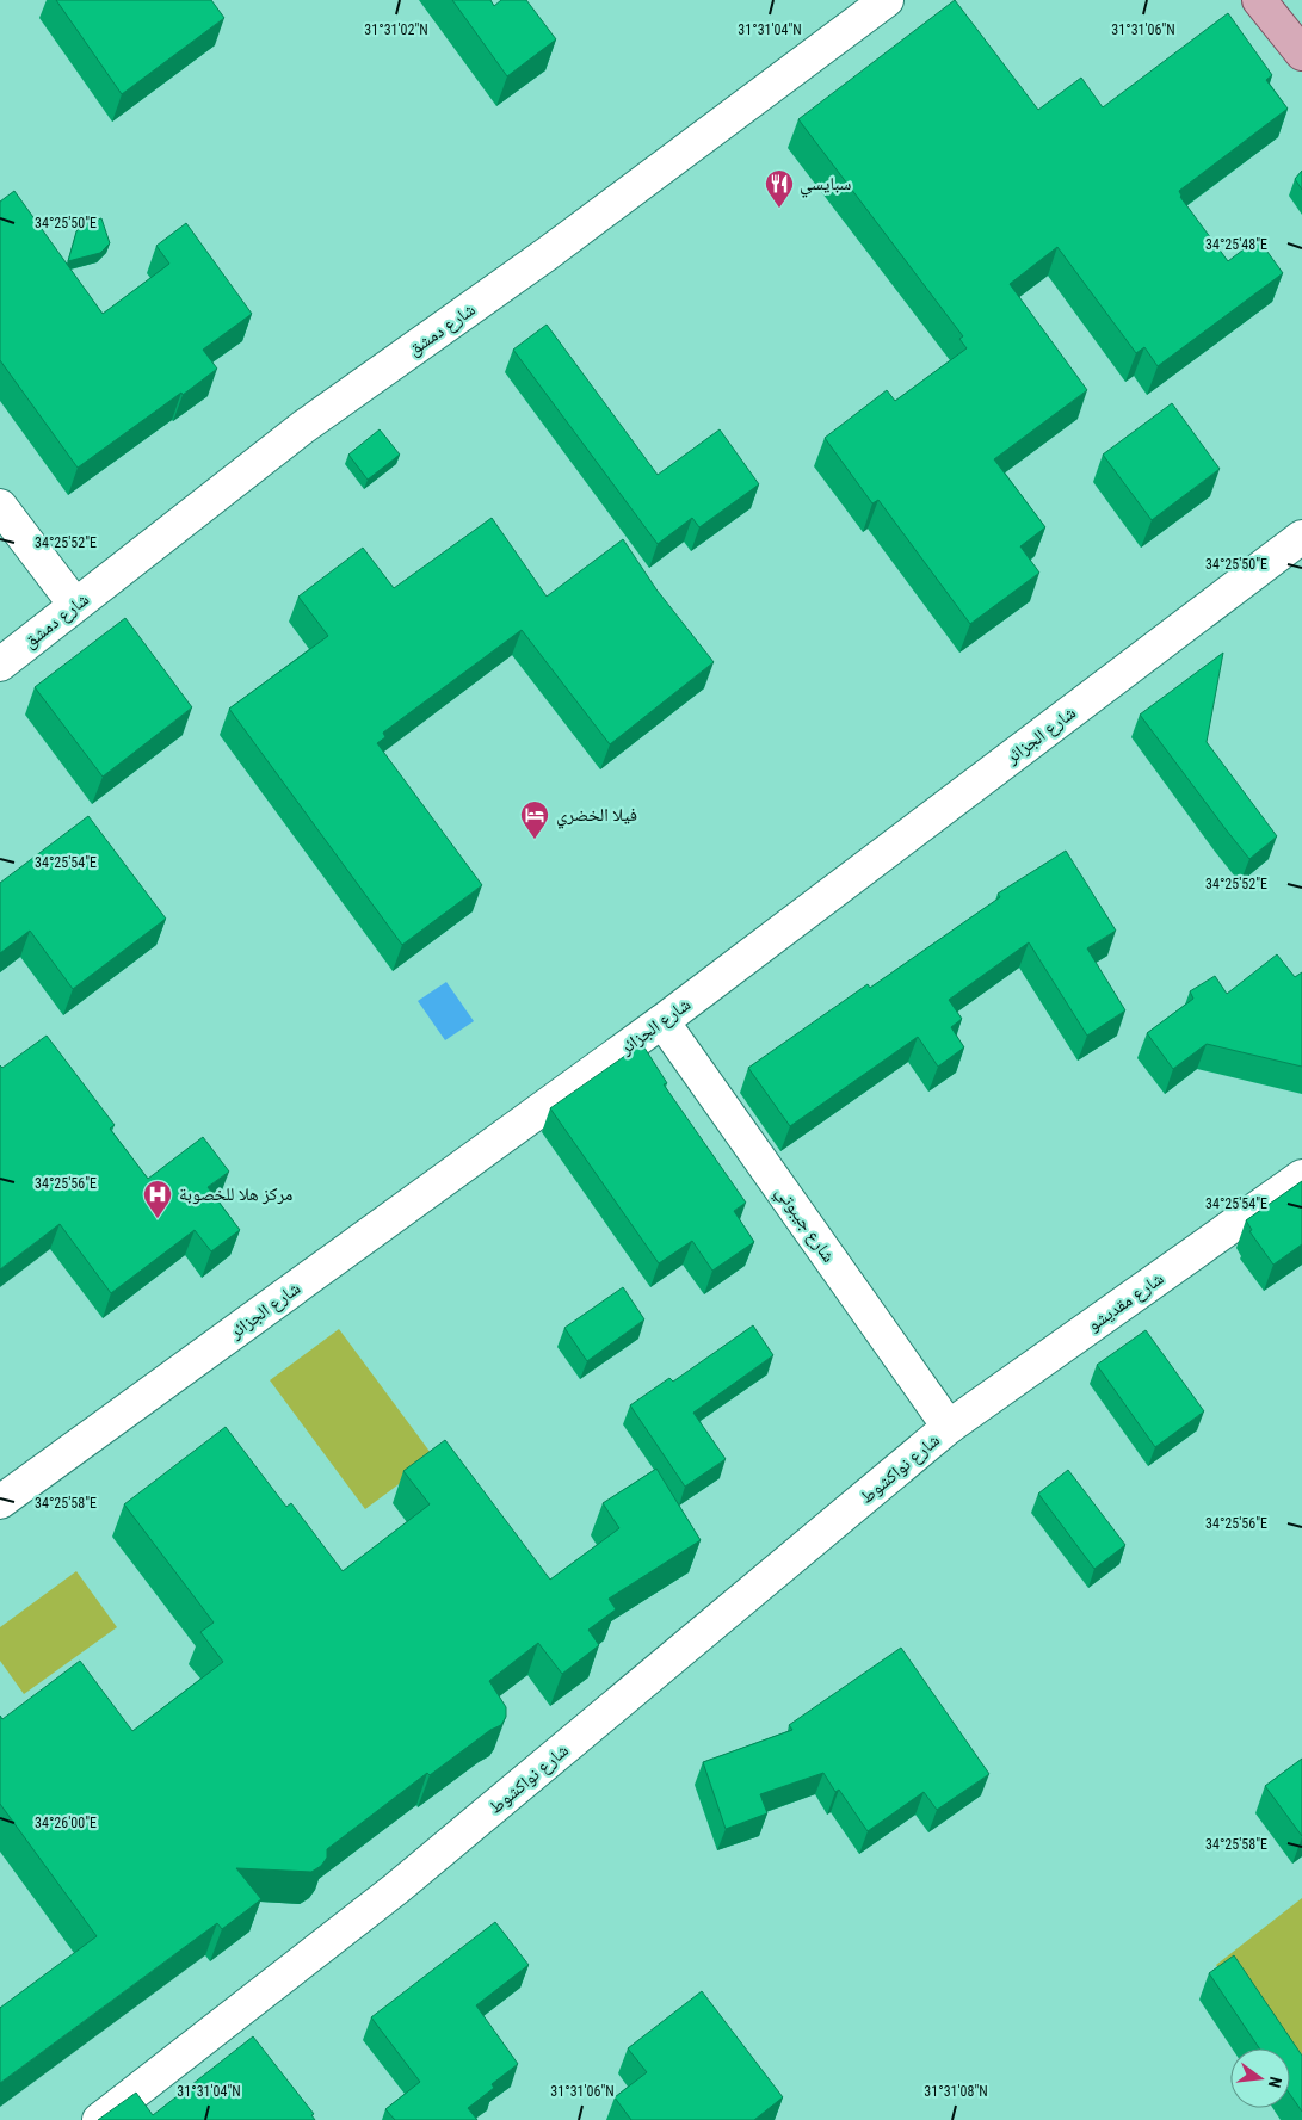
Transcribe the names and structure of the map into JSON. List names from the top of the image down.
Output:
{
  "streets": {
    "street": [
      "شارع دمشق",
      "شارع الجزائر",
      "شارع جيبوتي",
      "شارع مقديشو",
      "شارع نواكشوط"
    ]
  },
  "crossings": [
    ["شارع الجزائر", "شارع جيبوتي"],
    ["شارع جيبوتي", "شارع مقديشو"],
    ["شارع جيبوتي", "شارع نواكشوط"],
    ["شارع مقديشو", "شارع نواكشوط"]
  ],
  "places": {
    "restaurant": ["سبايسي"],
    "hotel": ["فيلا الخضري"],
    "hospital": ["مركز هلا للخصوبة"]
  },
  "north": "right",
  "coordinates": [
    "31°31'02\"N",
    "31°31'04\"N",
    "31°31'06\"N",
    "34°25'50\"E",
    "34°25'48\"E",
    "34°25'52\"E",
    "34°25'54\"E",
    "34°25'56\"E",
    "34°25'58\"E",
    "34°26'00\"E",
    "31°31'08\"N"
  ]
}
